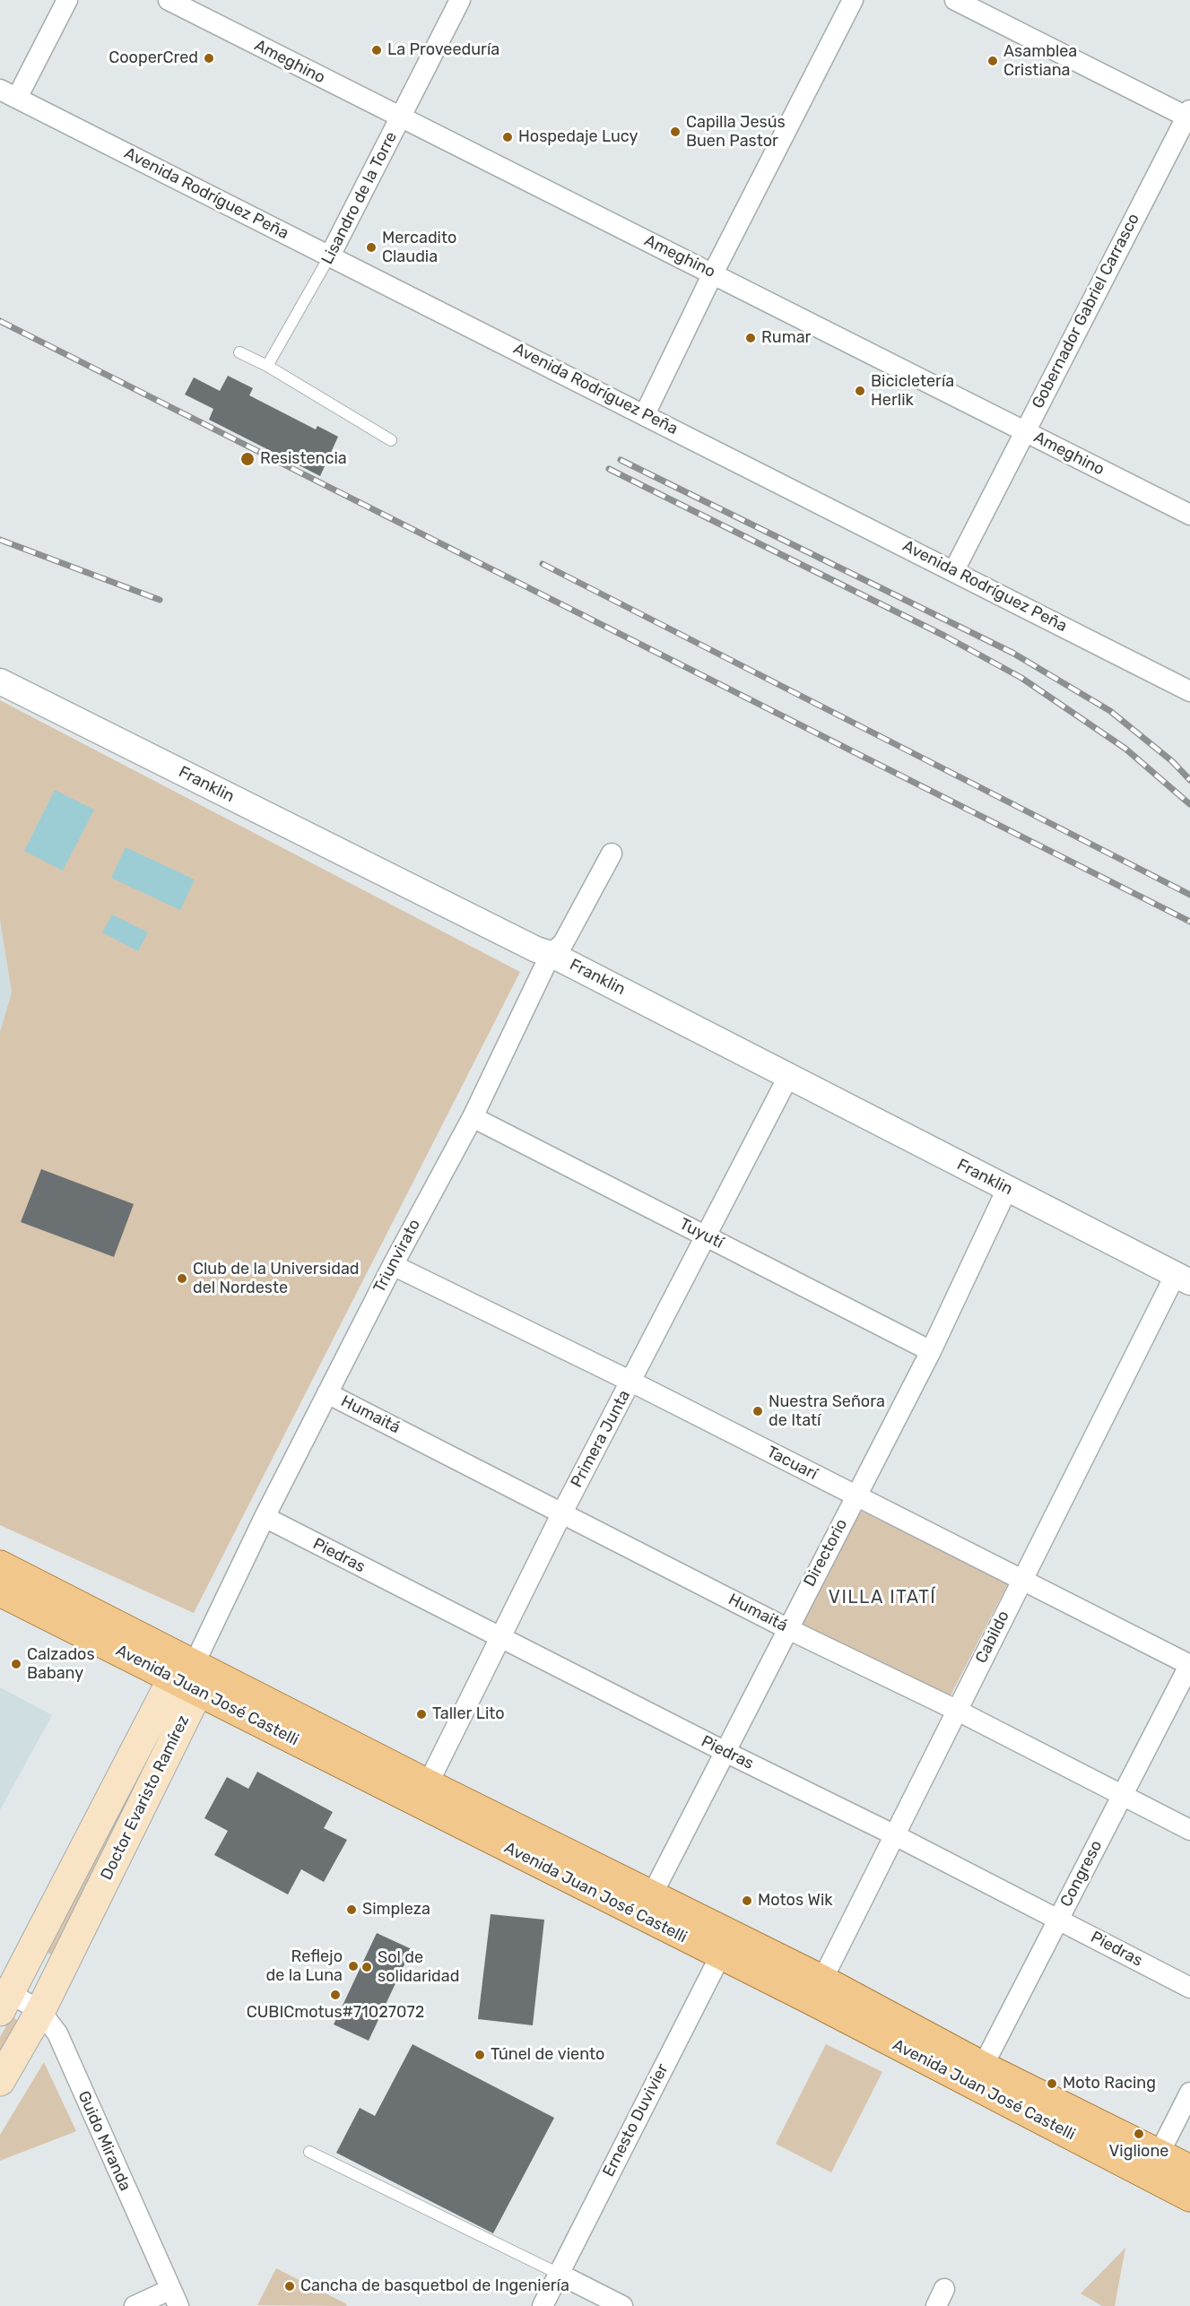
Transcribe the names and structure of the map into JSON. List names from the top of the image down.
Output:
{
  "streets": {
    "main road": ["Avenida Juan José Castelli", "Doctor Evaristo Ramírez"],
    "street": [
      "Ameghino",
      "Avenida Rodríguez Peña",
      "Lisandro de la Torre",
      "Gobernador Gabriel Carrasco",
      "Franklin",
      "Tuyutí",
      "Triunvirato",
      "Humaitá",
      "Primera Junta",
      "Tacuarí",
      "Directorio",
      "Piedras",
      "Cabildo",
      "Congreso",
      "Ernesto Duvivier",
      "Guido Miranda"
    ]
  },
  "crossings": [
    ["Ameghino", "Lisandro de la Torre"],
    ["Ameghino", "Gobernador Gabriel Carrasco"],
    ["Avenida Rodríguez Peña", "Lisandro de la Torre"],
    ["Avenida Rodríguez Peña", "Gobernador Gabriel Carrasco"],
    ["Franklin", "Triunvirato"],
    ["Franklin", "Primera Junta"],
    ["Franklin", "Directorio"],
    ["Franklin", "Cabildo"],
    ["Tuyutí", "Triunvirato"],
    ["Tuyutí", "Primera Junta"],
    ["Tuyutí", "Directorio"],
    ["Triunvirato", "Humaitá"],
    ["Triunvirato", "Tacuarí"],
    ["Triunvirato", "Piedras"],
    ["Triunvirato", "Avenida Juan José Castelli"],
    ["Triunvirato", "Doctor Evaristo Ramírez"],
    ["Humaitá", "Primera Junta"],
    ["Humaitá", "Directorio"],
    ["Humaitá", "Cabildo"],
    ["Humaitá", "Congreso"],
    ["Primera Junta", "Tacuarí"],
    ["Primera Junta", "Piedras"],
    ["Primera Junta", "Avenida Juan José Castelli"],
    ["Tacuarí", "Directorio"],
    ["Tacuarí", "Cabildo"],
    ["Tacuarí", "Congreso"],
    ["Directorio", "Piedras"],
    ["Directorio", "Avenida Juan José Castelli"],
    ["Piedras", "Cabildo"],
    ["Piedras", "Congreso"],
    ["Cabildo", "Avenida Juan José Castelli"],
    ["Avenida Juan José Castelli", "Doctor Evaristo Ramírez"],
    ["Avenida Juan José Castelli", "Congreso"],
    ["Avenida Juan José Castelli", "Ernesto Duvivier"],
    ["Doctor Evaristo Ramírez", "Guido Miranda"]
  ],
  "districts": ["VILLA ITATÍ"],
  "places": [
    "La Proveeduría",
    "CooperCred",
    "Asamblea Cristiana",
    "Capilla Jesús Buen Pastor",
    "Hospedaje Lucy",
    "Mercadito Claudia",
    "Rumar",
    "Bicicletería Herlik",
    "Resistencia",
    "Club de la Universidad del Nordeste",
    "Nuestra Señora de Itatí",
    "Calzados Babany",
    "Taller Lito",
    "Motos Wik",
    "Simpleza",
    "Reflejo de la Luna",
    "Sol de solidaridad",
    "CUBICmotus#71027072",
    "Túnel de viento",
    "Moto Racing",
    "Viglione",
    "Cancha de basquetbol de Ingeniería"
  ]
}
